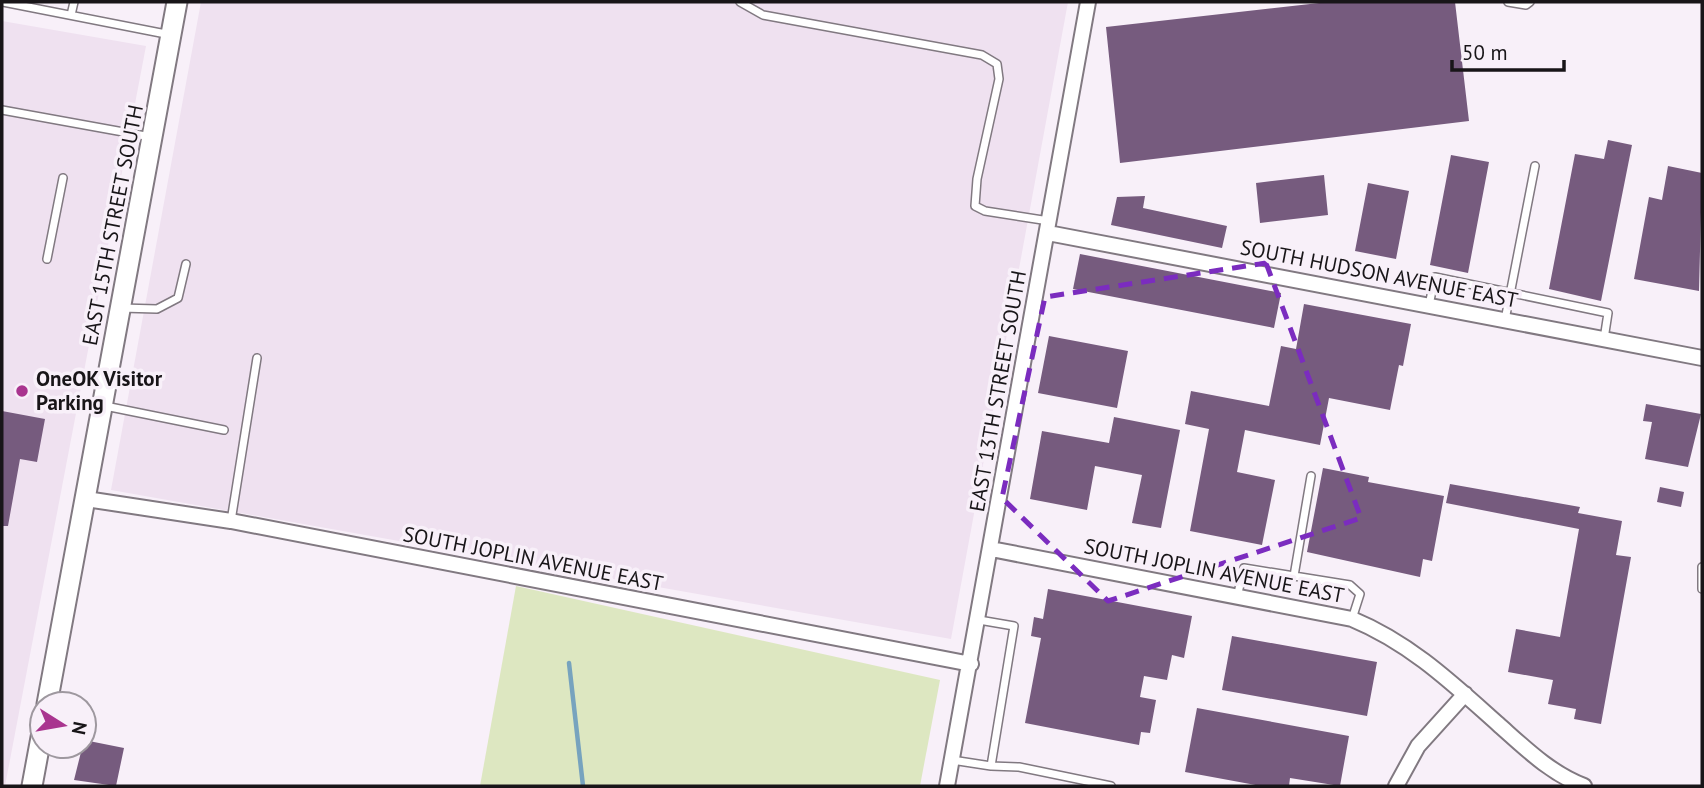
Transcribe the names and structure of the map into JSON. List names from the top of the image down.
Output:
{
  "streets": {
    "main road": ["EAST 15TH STREET SOUTH"],
    "street": ["SOUTH HUDSON AVENUE EAST", "EAST 13TH STREET SOUTH", "SOUTH JOPLIN AVENUE EAST"]
  },
  "crossings": [
    ["EAST 15TH STREET SOUTH", "SOUTH JOPLIN AVENUE EAST"],
    ["SOUTH HUDSON AVENUE EAST", "EAST 13TH STREET SOUTH"],
    ["EAST 13TH STREET SOUTH", "SOUTH JOPLIN AVENUE EAST"]
  ],
  "places": ["OneOK Visitor Parking"],
  "scale_bar": "50 m",
  "north": "right"
}
